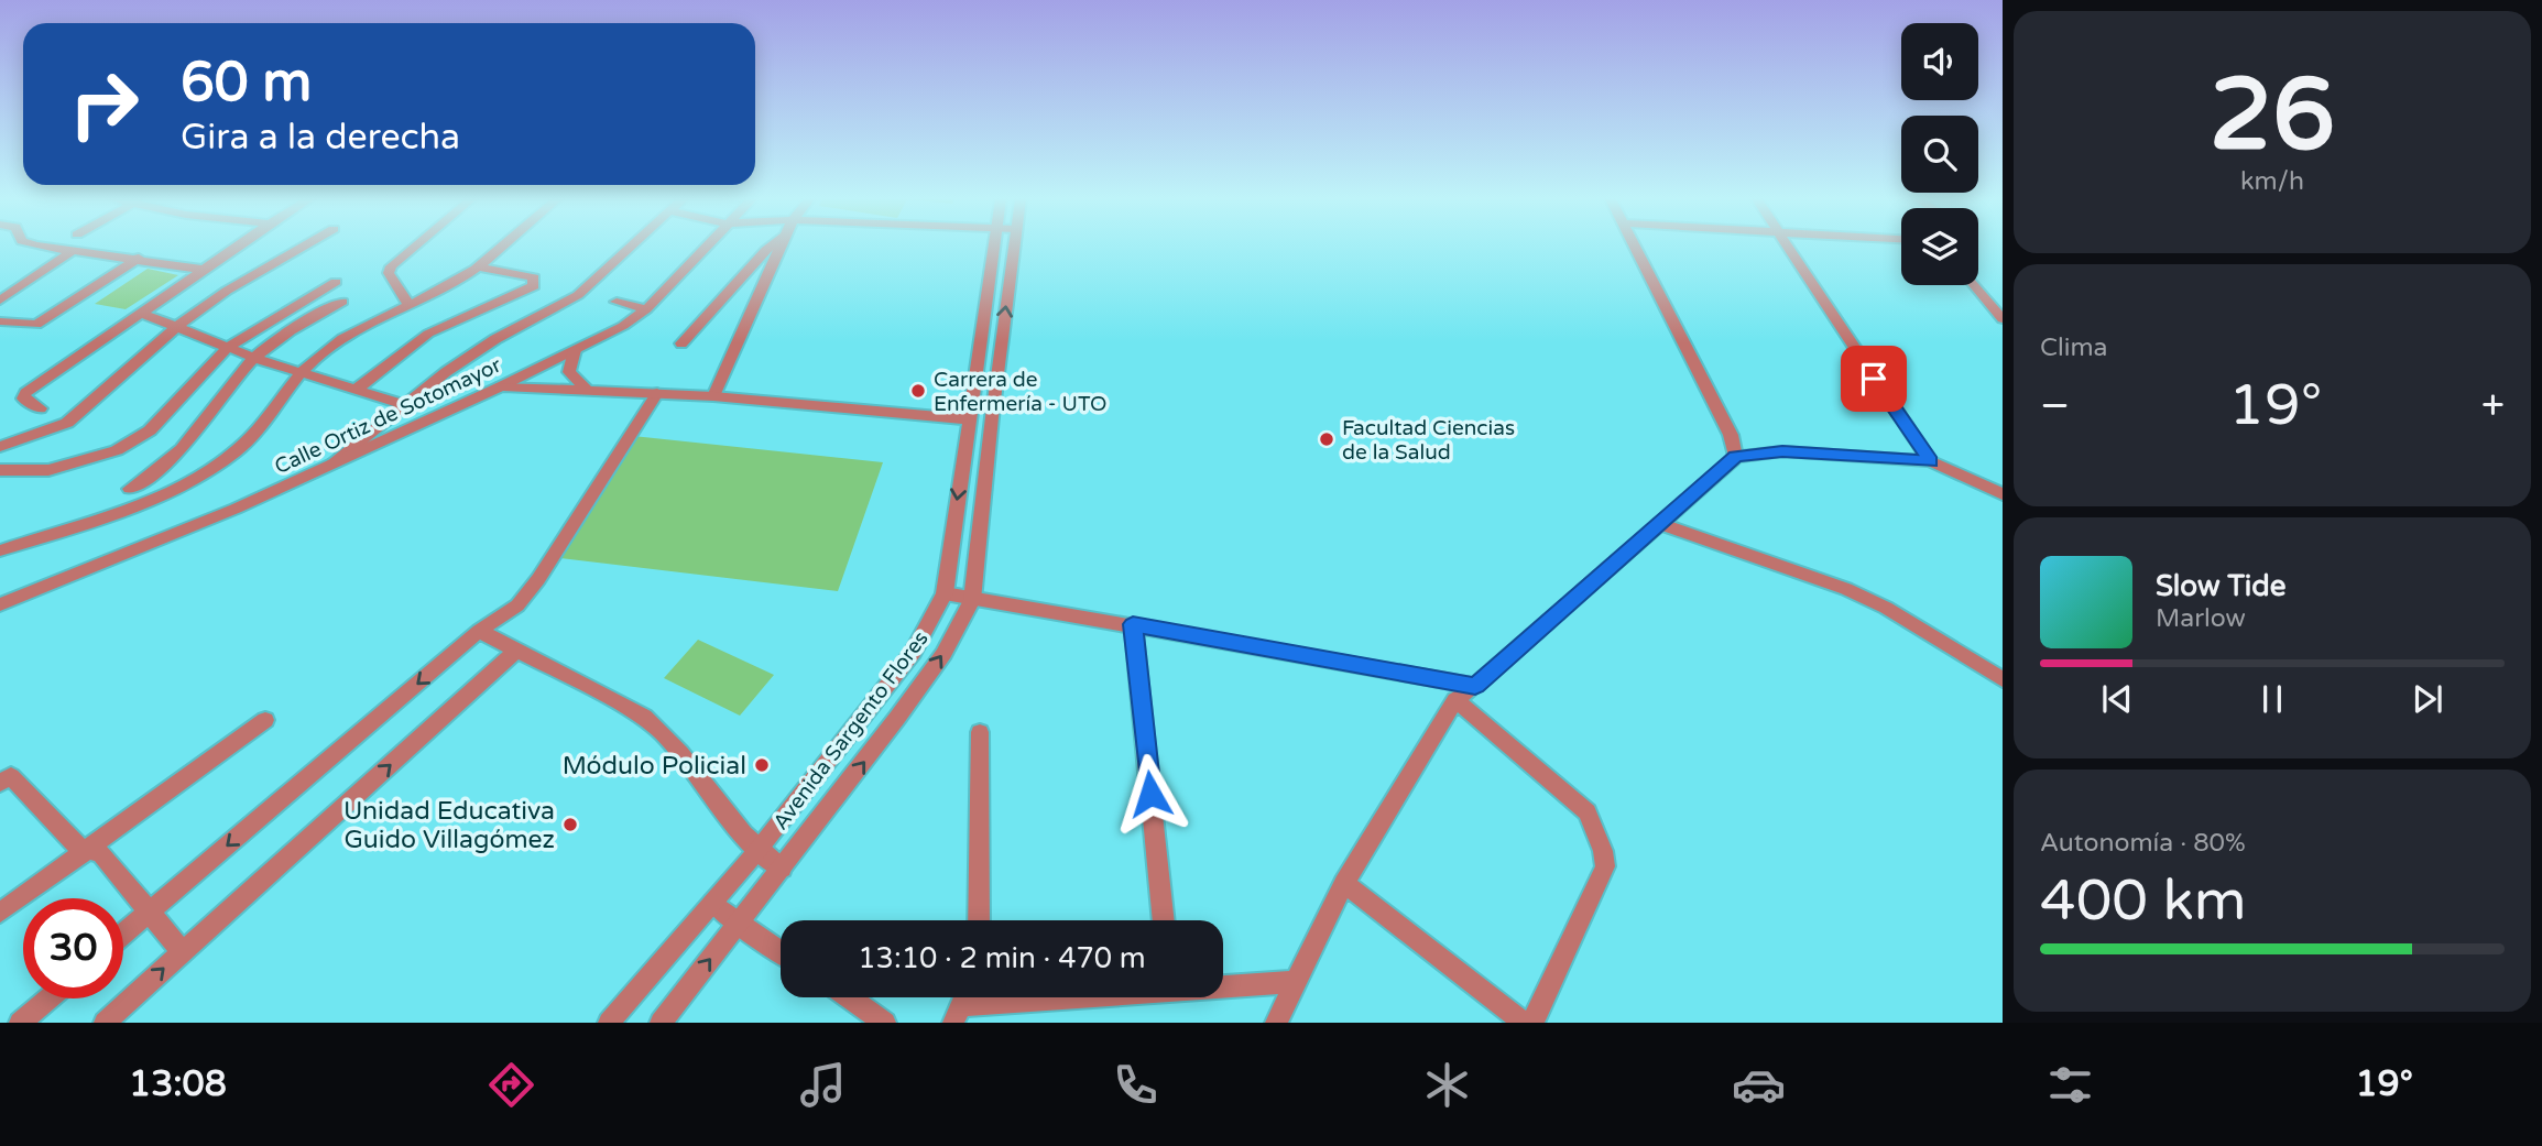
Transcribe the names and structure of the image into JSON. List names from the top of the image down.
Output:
{
  "streets": {
    "street": ["Calle Ortiz de Sotomayor", "Avenida Sargento Flores"]
  },
  "places": [
    "Carrera de Enfermería - UTO",
    "Facultad Ciencias de la Salud",
    "Módulo Policial",
    "Unidad Educativa Guido Villagómez"
  ],
  "page": {
    "tile": [
      ["26", "km/h"],
      "Clima",
      ["Autonomía · 80%", "400 km"]
    ],
    "turn": ["60 m", "Gira a la derecha"],
    "heat": ["−", "19°", "+"],
    "song": ["Slow Tide", "Marlow"],
    "limit": "30",
    "trip": "13:10 · 2 min · 470 m",
    "tabs": ["13:08", "19°"]
  }
}
